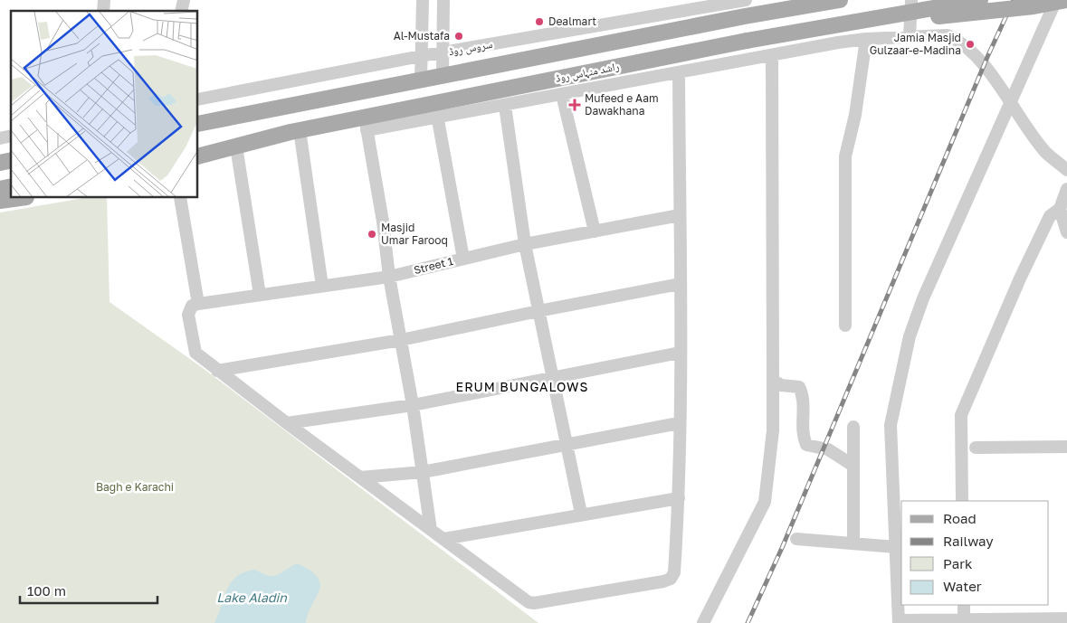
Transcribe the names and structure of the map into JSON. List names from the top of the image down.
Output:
{
  "streets": {
    "main road": ["راشد منہاس روڈ"],
    "street": ["سروس روڈ", "Street 1"]
  },
  "districts": ["ERUM BUNGALOWS"],
  "water": ["Lake Aladin"],
  "parks": ["Bagh e Karachi"],
  "places": {
    "other": [
      "Dealmart",
      "Al-Mustafa",
      "Jamia Masjid Gulzaar-e-Madina",
      "Masjid Umar Farooq"
    ],
    "health": ["Mufeed e Aam Dawakhana"]
  },
  "legend": [
    "Road",
    "Railway",
    "Park",
    "Water"
  ],
  "scale_bar": "100 m"
}
